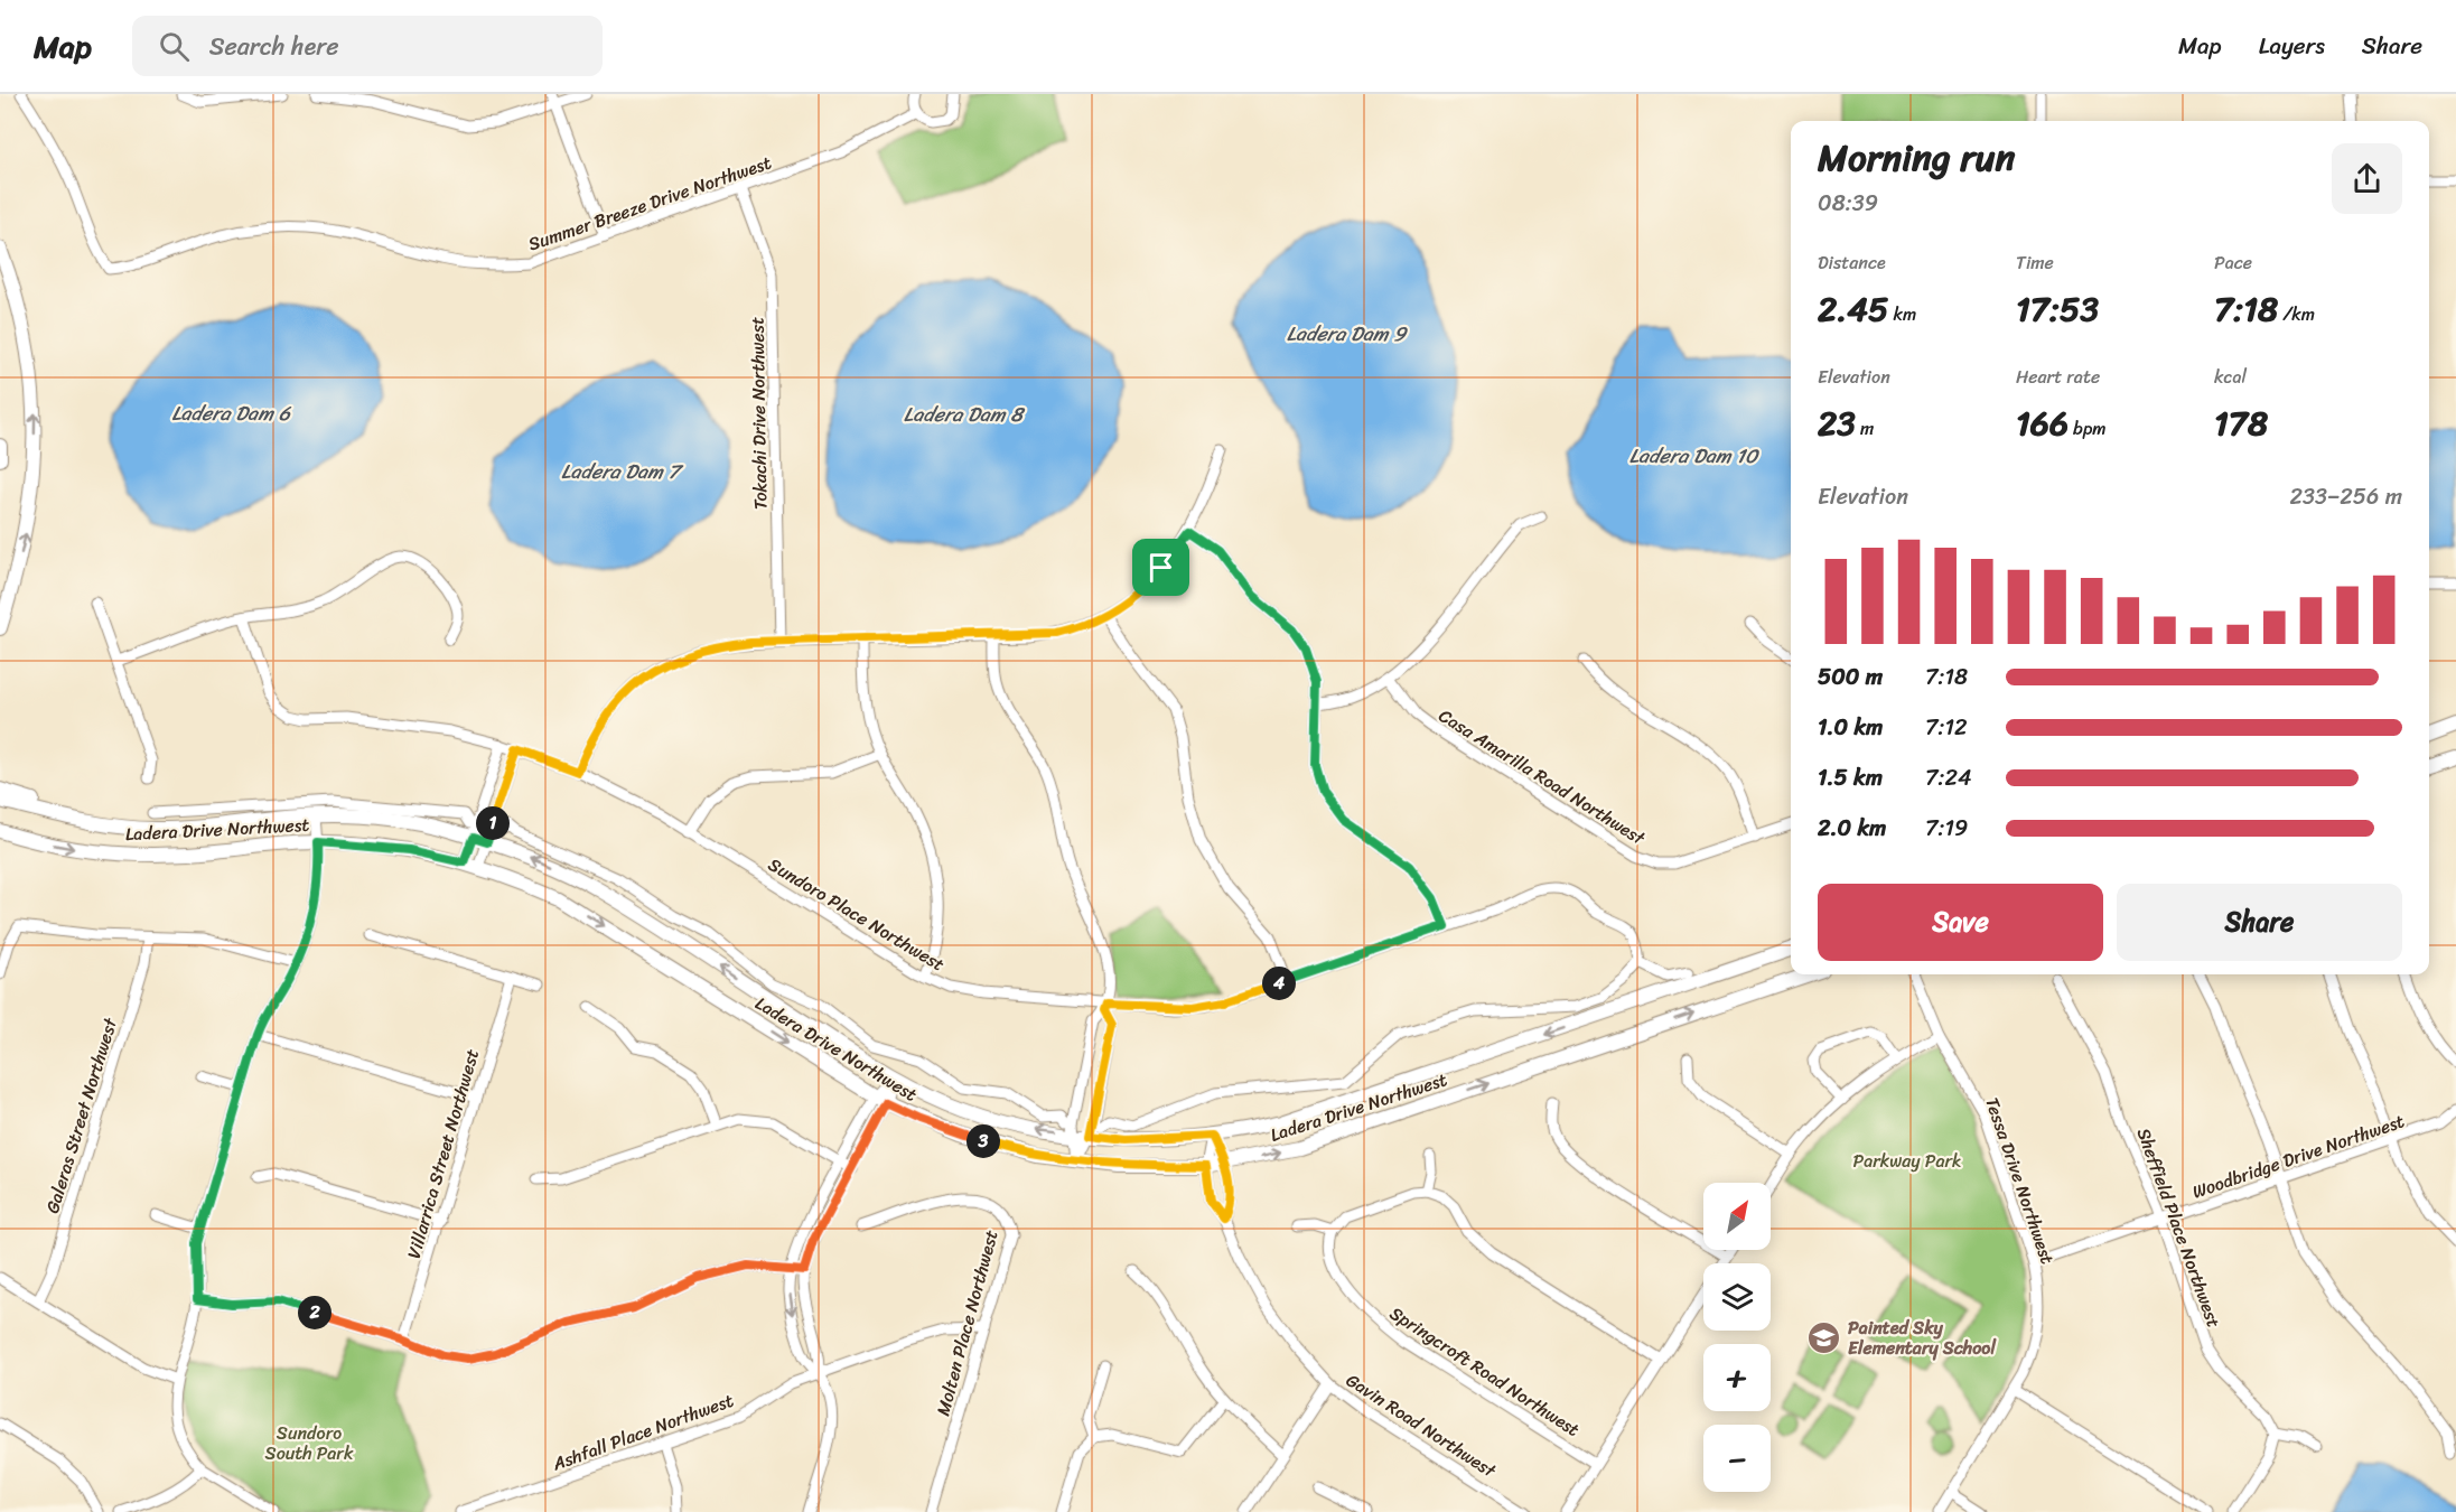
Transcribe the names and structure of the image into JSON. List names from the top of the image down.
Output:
{
  "streets": {
    "main road": ["Ladera Drive Northwest"],
    "street": [
      "Summer Breeze Drive Northwest",
      "Tokachi Drive Northwest",
      "Casa Amarilla Road Northwest",
      "Sundoro Place Northwest",
      "Galeras Street Northwest",
      "Villarrica Street Northwest",
      "Woodbridge Drive Northwest",
      "Tessa Drive Northwest",
      "Sheffield Place Northwest",
      "Molten Place Northwest",
      "Springcroft Road Northwest",
      "Gavin Road Northwest",
      "Ashfall Place Northwest"
    ]
  },
  "crossings": [
    ["Summer Breeze Drive Northwest", "Tokachi Drive Northwest"],
    ["Ladera Drive Northwest", "Gavin Road Northwest"],
    ["Woodbridge Drive Northwest", "Tessa Drive Northwest"],
    ["Woodbridge Drive Northwest", "Sheffield Place Northwest"],
    ["Molten Place Northwest", "Ashfall Place Northwest"]
  ],
  "water": [
    "Ladera Dam 9",
    "Ladera Dam 6",
    "Ladera Dam 8",
    "Ladera Dam 10",
    "Ladera Dam 7"
  ],
  "parks": ["Parkway Park", "Sundoro South Park"],
  "places": {
    "school or university": ["Painted Sky Elementary School"]
  },
  "north": "top right",
  "page": {
    "header": "Map",
    "search": "Search here",
    "nav": ["Map", "Layers", "Share"],
    "heading": ["Morning run", "08:39"],
    "stats": [
      ["Distance", "2.45 km"],
      ["Time", "17:53"],
      ["Pace", "7:18 /km"],
      ["Elevation", "23 m"],
      ["Heart rate", "166 bpm"],
      ["kcal", "178"]
    ],
    "chart": ["Elevation", "233–256 m"],
    "list": [
      {
        "name": "500 m",
        "note": "7:18"
      },
      {
        "name": "1.0 km",
        "note": "7:12"
      },
      {
        "name": "1.5 km",
        "note": "7:24"
      },
      {
        "name": "2.0 km",
        "note": "7:19"
      }
    ],
    "pins": [
      "1",
      "4",
      "3",
      "2"
    ],
    "buttons": ["Save", "Share"],
    "map_buttons": ["+", "−"]
  }
}
